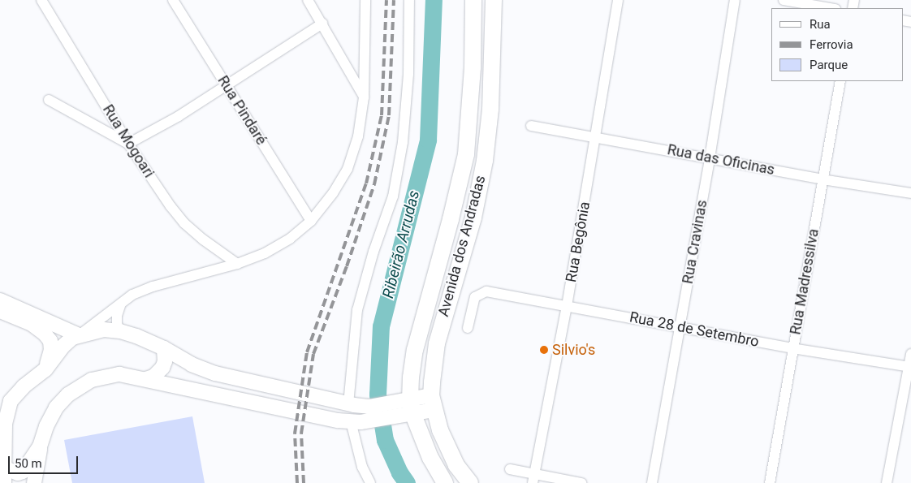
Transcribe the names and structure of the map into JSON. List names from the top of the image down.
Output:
{
  "streets": {
    "main road": ["Avenida dos Andradas"],
    "street": [
      "Rua Pindaré",
      "Rua Mogoari",
      "Rua das Oficinas",
      "Rua Begônia",
      "Rua Cravinas",
      "Rua Madressilva",
      "Rua 28 de Setembro"
    ]
  },
  "crossings": [
    ["Rua das Oficinas", "Rua Begônia"],
    ["Rua das Oficinas", "Rua Cravinas"],
    ["Rua das Oficinas", "Rua Madressilva"],
    ["Rua Begônia", "Rua 28 de Setembro"],
    ["Rua Cravinas", "Rua 28 de Setembro"],
    ["Rua Madressilva", "Rua 28 de Setembro"]
  ],
  "water": ["Ribeirão Arrudas"],
  "places": ["Silvio's"],
  "legend": ["Rua", "Ferrovia", "Parque"],
  "scale_bar": "50 m"
}
